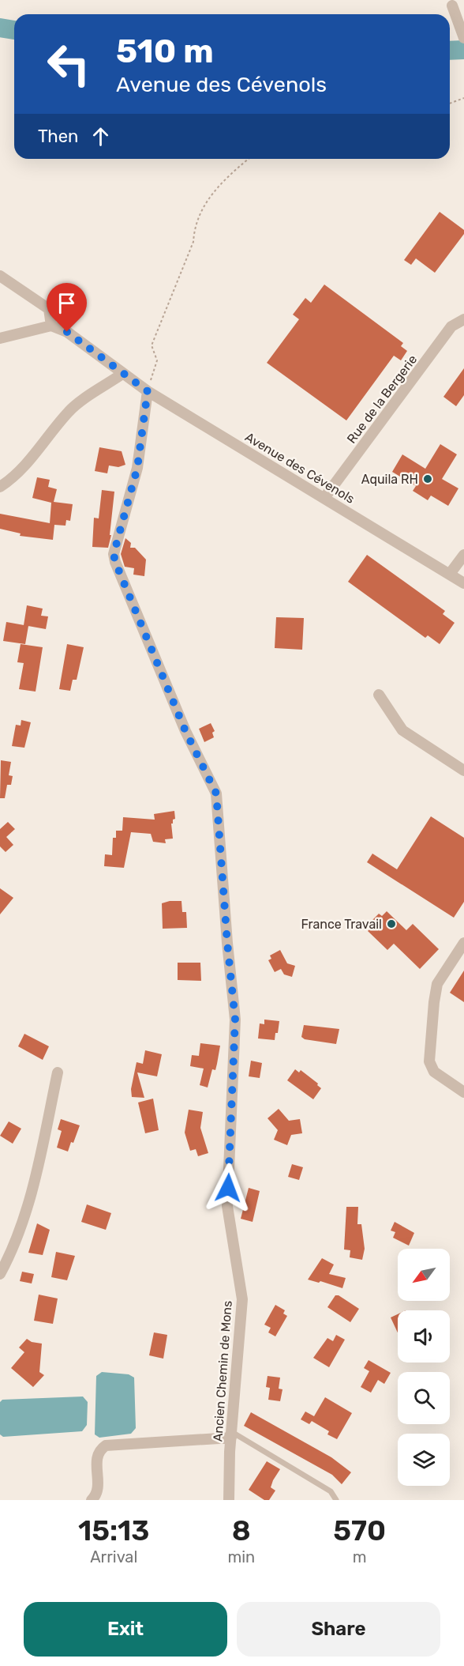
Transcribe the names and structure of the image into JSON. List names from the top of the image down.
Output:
{
  "streets": {
    "street": ["Rue de la Bergerie", "Avenue des Cévenols", "Ancien Chemin de Mons"]
  },
  "crossings": [
    ["Rue de la Bergerie", "Avenue des Cévenols"],
    ["Avenue des Cévenols", "Ancien Chemin de Mons"]
  ],
  "places": ["Aquila RH", "France Travail"],
  "north": "bottom left",
  "page": {
    "turn": ["510 m", "Avenue des Cévenols"],
    "then": "Then",
    "eta": [
      "15:13",
      "Arrival",
      "8",
      "min",
      "570",
      "m"
    ],
    "buttons": ["Exit", "Share"]
  }
}
